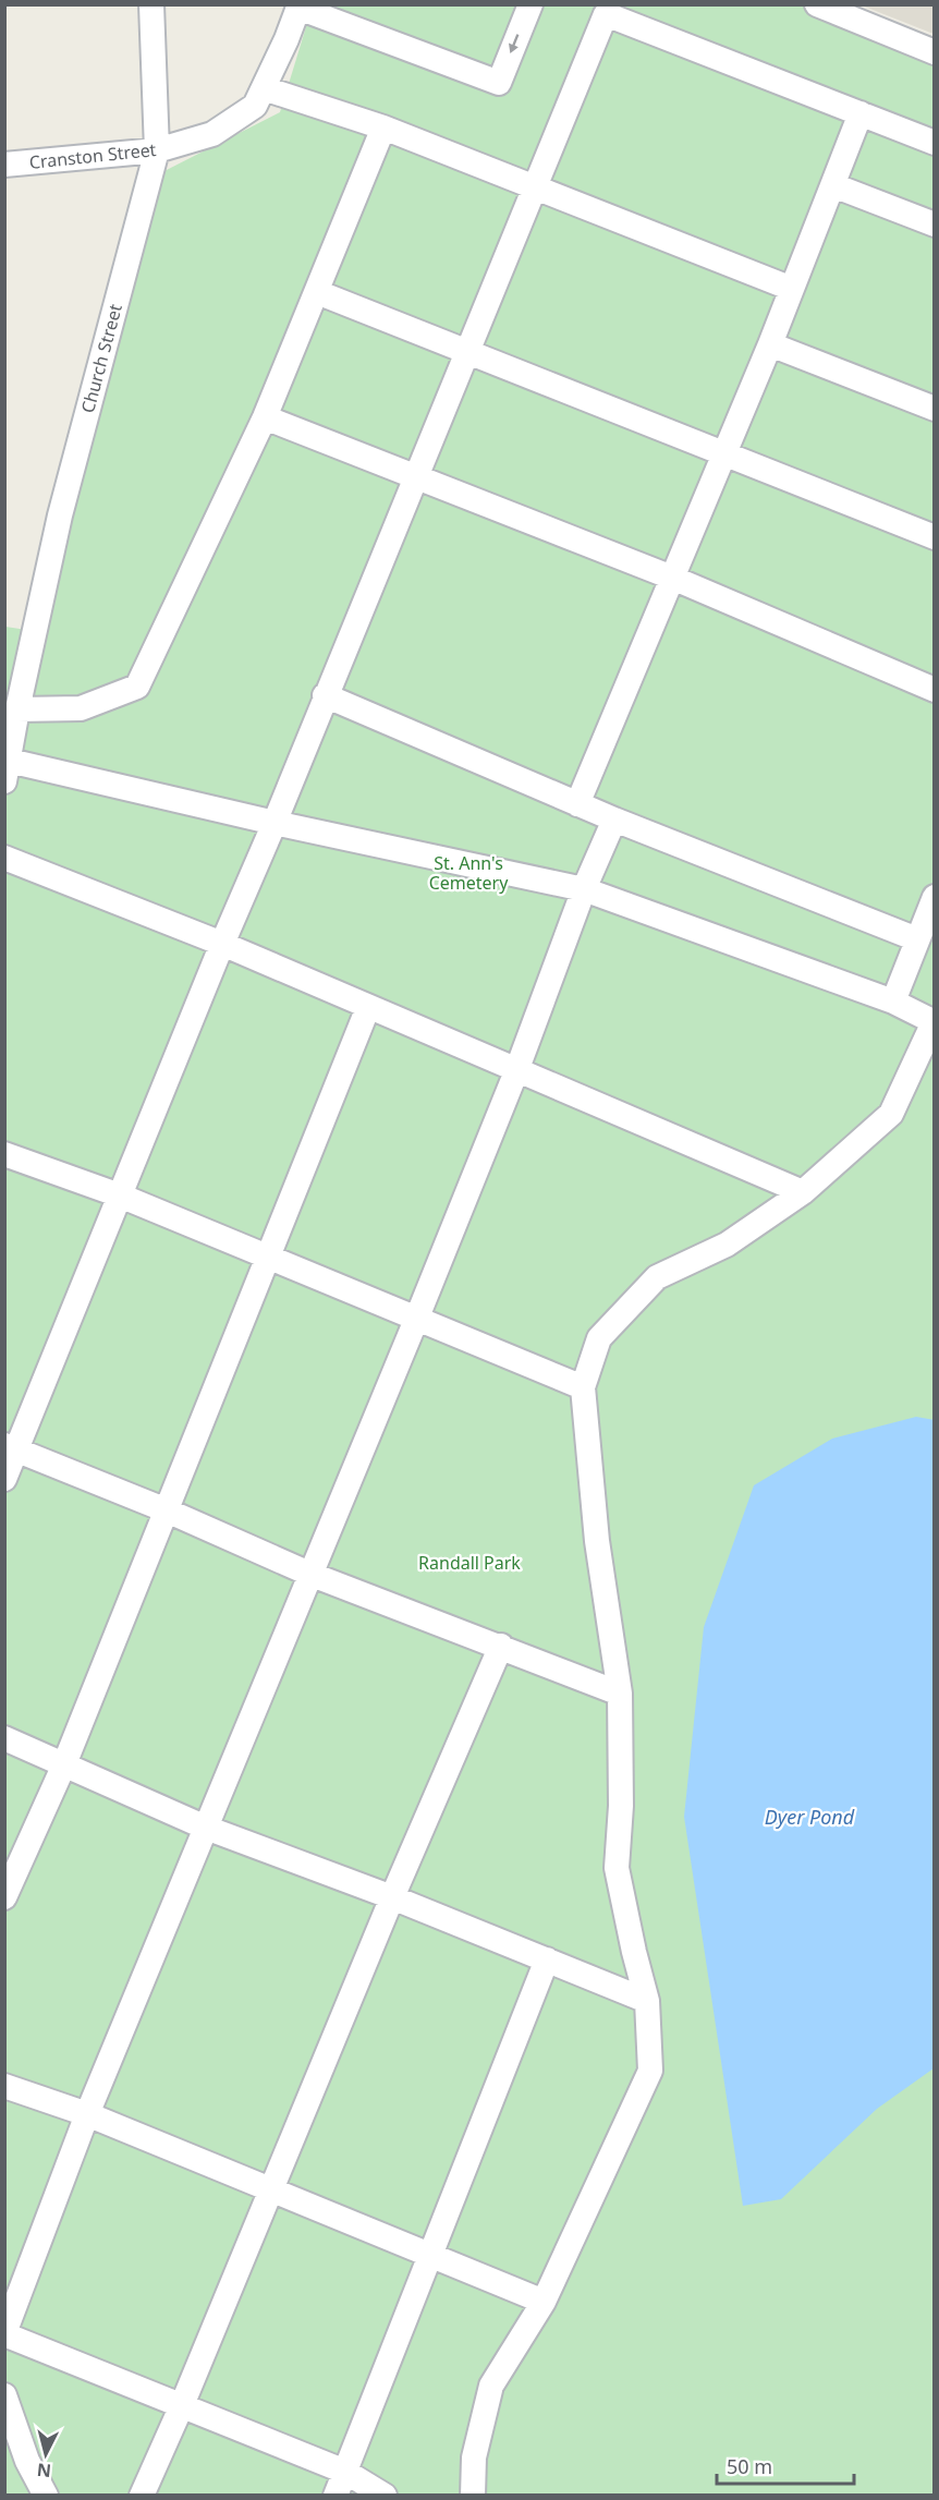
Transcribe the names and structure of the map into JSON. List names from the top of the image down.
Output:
{
  "streets": {
    "street": ["Cranston Street", "Church Street"]
  },
  "crossings": [
    ["Cranston Street", "Church Street"]
  ],
  "water": ["Dyer Pond"],
  "parks": ["St. Ann's Cemetery", "Randall Park"],
  "scale_bar": "50 m",
  "north": "bottom"
}
